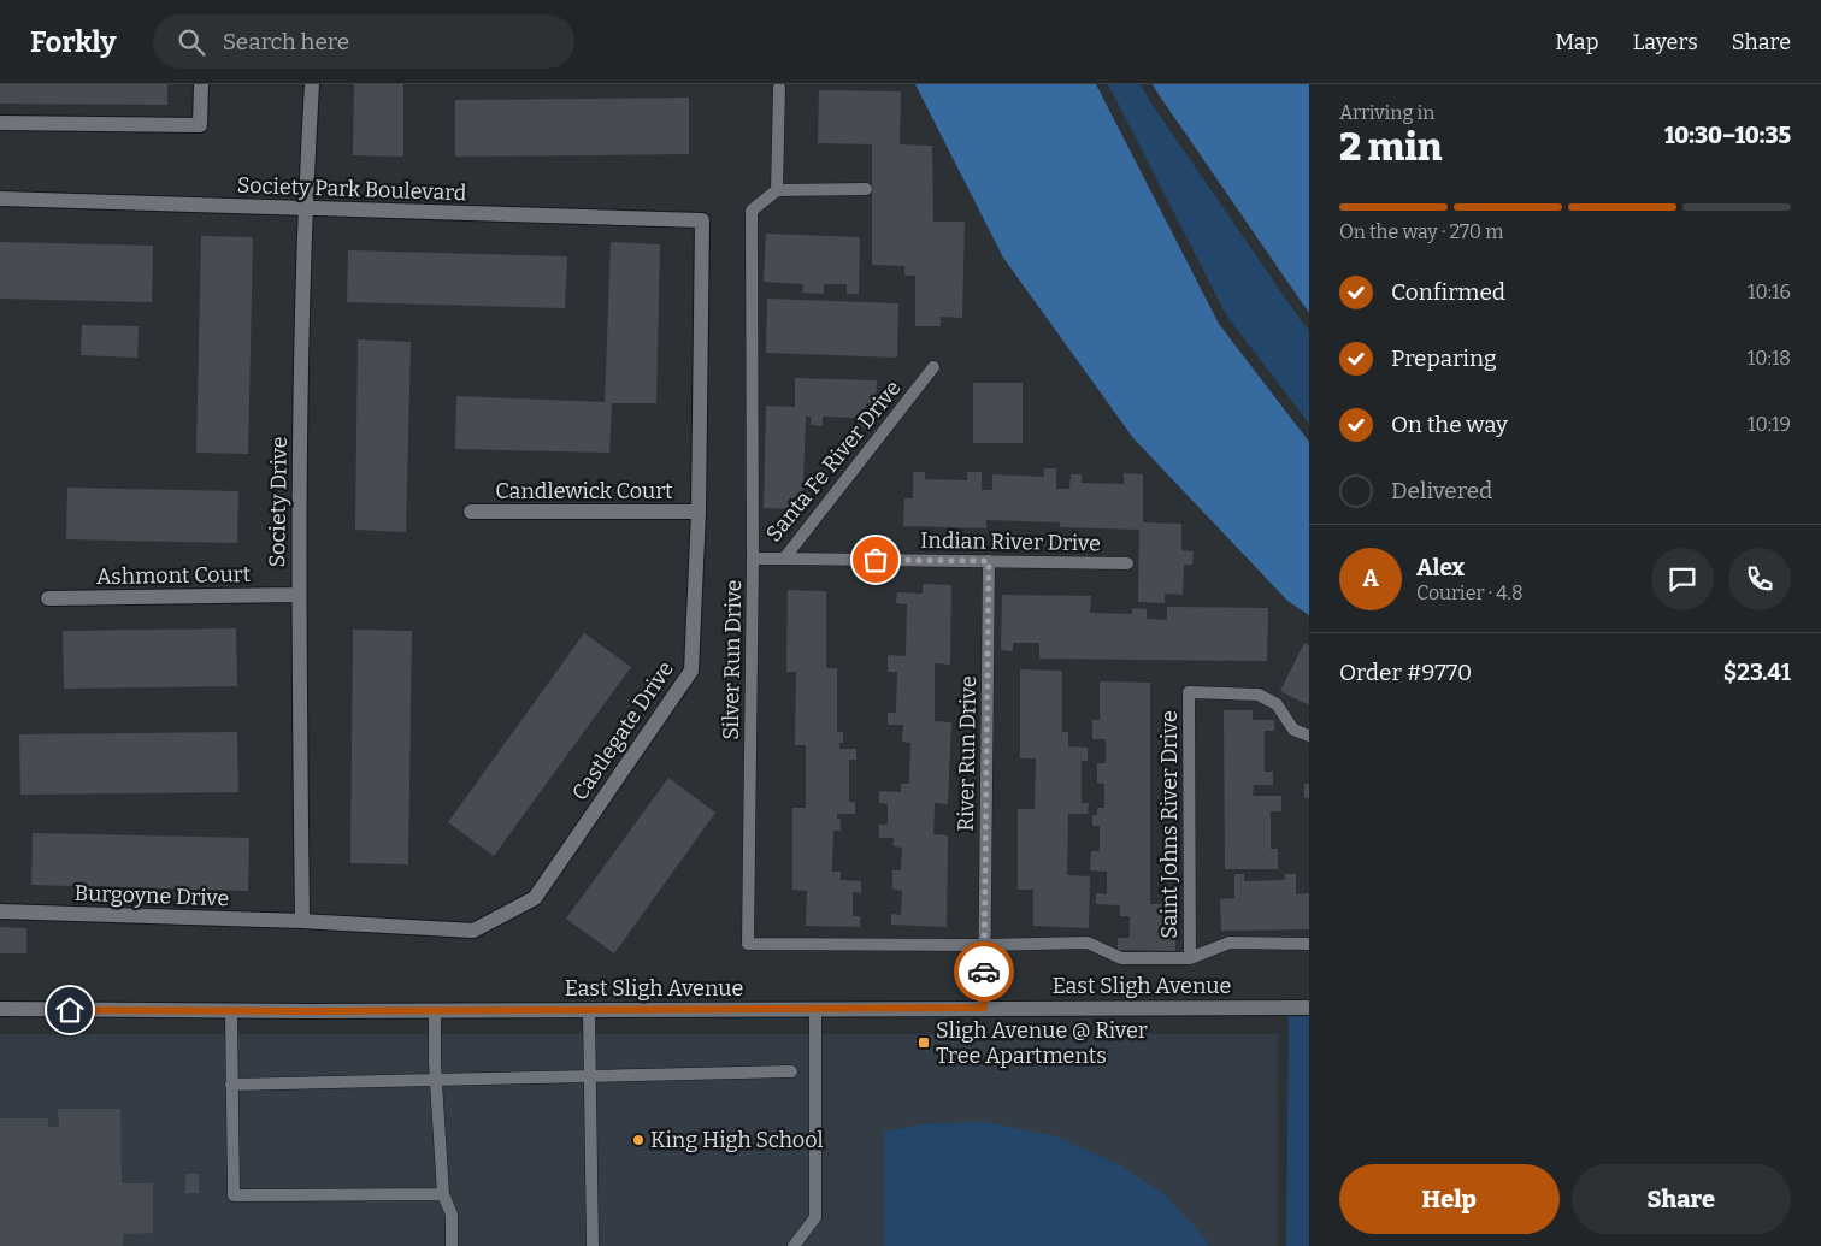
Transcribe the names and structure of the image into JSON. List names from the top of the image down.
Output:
{
  "streets": {
    "street": [
      "Society Park Boulevard",
      "Candlewick Court",
      "Society Drive",
      "Ashmont Court",
      "Castlegate Drive",
      "Burgoyne Drive",
      "East Sligh Avenue"
    ],
    "lane": [
      "Santa Fe River Drive",
      "Indian River Drive",
      "Silver Run Drive",
      "River Run Drive",
      "Saint Johns River Drive"
    ]
  },
  "crossings": [
    ["Society Park Boulevard", "Society Drive"],
    ["Society Park Boulevard", "Castlegate Drive"],
    ["Santa Fe River Drive", "Indian River Drive"],
    ["Santa Fe River Drive", "Silver Run Drive"],
    ["Candlewick Court", "Castlegate Drive"],
    ["Society Drive", "Ashmont Court"],
    ["Society Drive", "Castlegate Drive"],
    ["Society Drive", "Burgoyne Drive"],
    ["Indian River Drive", "River Run Drive"],
    ["Silver Run Drive", "River Run Drive"],
    ["Castlegate Drive", "Burgoyne Drive"]
  ],
  "places": {
    "transit": ["Sligh Avenue @ River Tree Apartments"],
    "other": ["King High School"]
  },
  "page": {
    "header": "Forkly",
    "search": "Search here",
    "nav": ["Map", "Layers", "Share"],
    "heading": ["2 min", "Arriving in", "10:30–10:35"],
    "panel": [
      "Alex",
      "Courier · 4.8",
      "Order #9770",
      "$23.41"
    ],
    "bar": "On the way · 270 m",
    "list": [
      ["Confirmed", "10:16"],
      ["Preparing", "10:18"],
      ["On the way", "10:19"],
      "Delivered"
    ],
    "round": "A",
    "buttons": ["Help", "Share"]
  }
}
